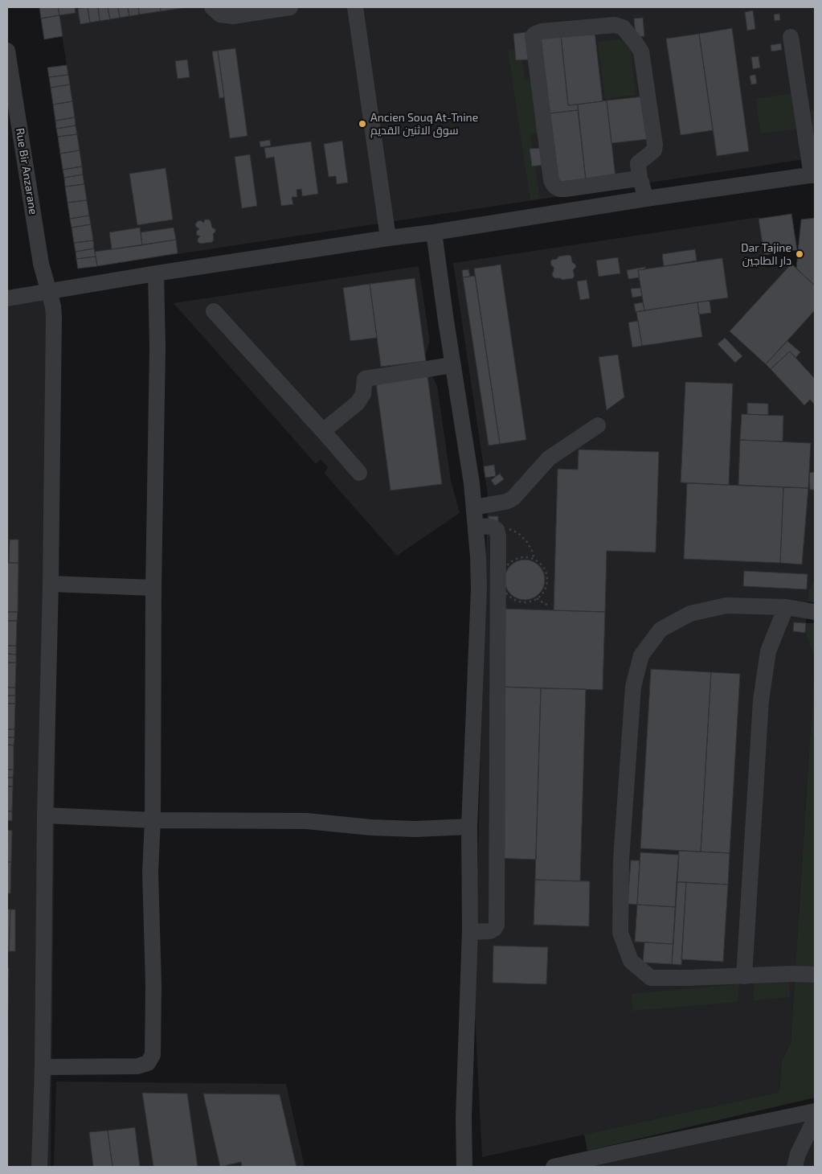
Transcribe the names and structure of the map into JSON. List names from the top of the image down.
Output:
{
  "streets": {
    "street": ["Rue Bir Anzarane"]
  },
  "places": ["Ancien Souq At-Tnine سوق الاثنين القديم", "Dar Tajine دار الطاجين"]
}
